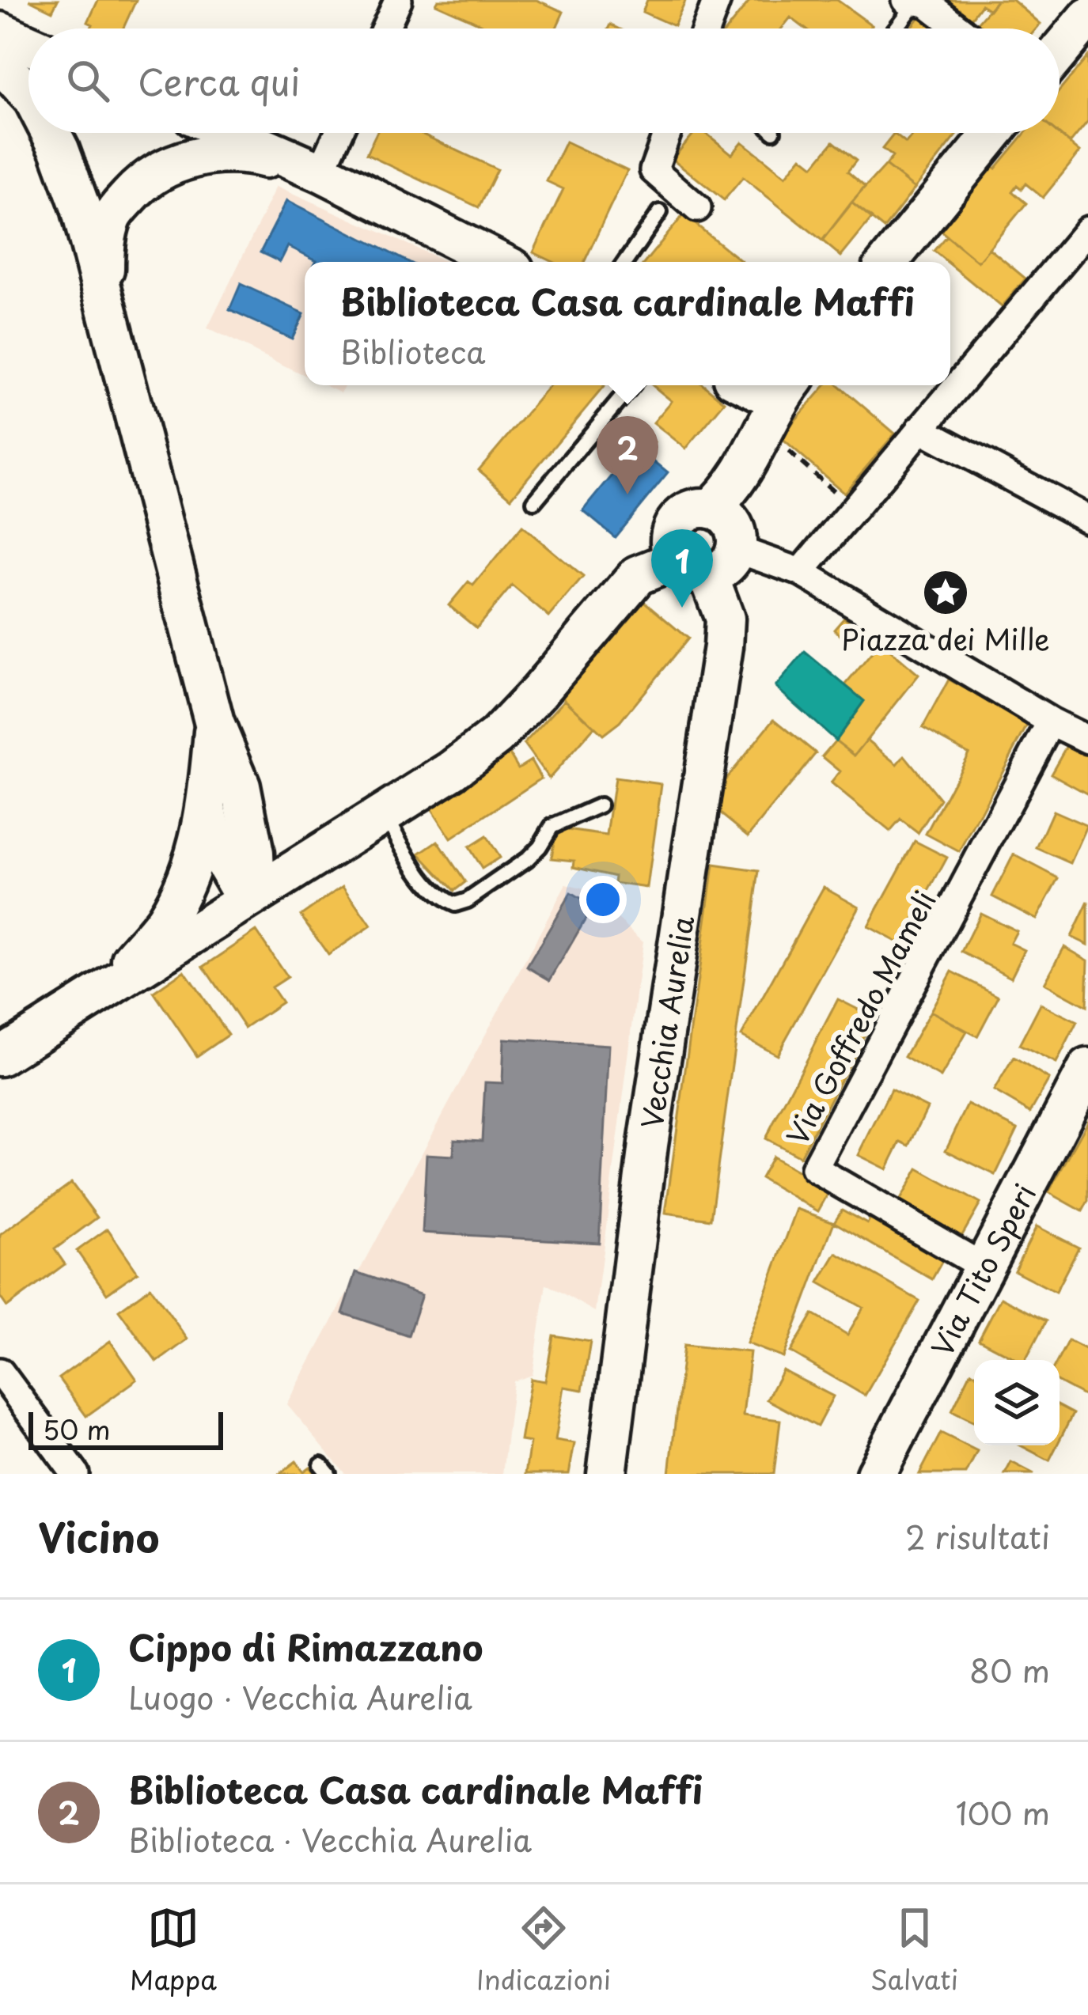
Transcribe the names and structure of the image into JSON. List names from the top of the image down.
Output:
{
  "streets": {
    "main road": ["Vecchia Aurelia", "Via Tito Speri"],
    "street": ["Via Goffredo Mameli"]
  },
  "crossings": [
    ["Via Goffredo Mameli", "Via Tito Speri"]
  ],
  "places": {
    "place": ["Piazza dei Mille"]
  },
  "scale_bar": "50 m",
  "page": {
    "search": "Cerca qui",
    "popup": ["Biblioteca Casa cardinale Maffi", "Biblioteca"],
    "pins": ["2", "1"],
    "scale": "50 m",
    "heading": ["Vicino", "2 risultati"],
    "list": [
      {
        "mark": "1",
        "name": "Cippo di Rimazzano",
        "note": "Luogo · Vecchia Aurelia",
        "value": "80 m"
      },
      {
        "mark": "2",
        "name": "Biblioteca Casa cardinale Maffi",
        "note": "Biblioteca · Vecchia Aurelia",
        "value": "100 m"
      }
    ],
    "nav": ["Mappa", "Indicazioni", "Salvati"]
  }
}
